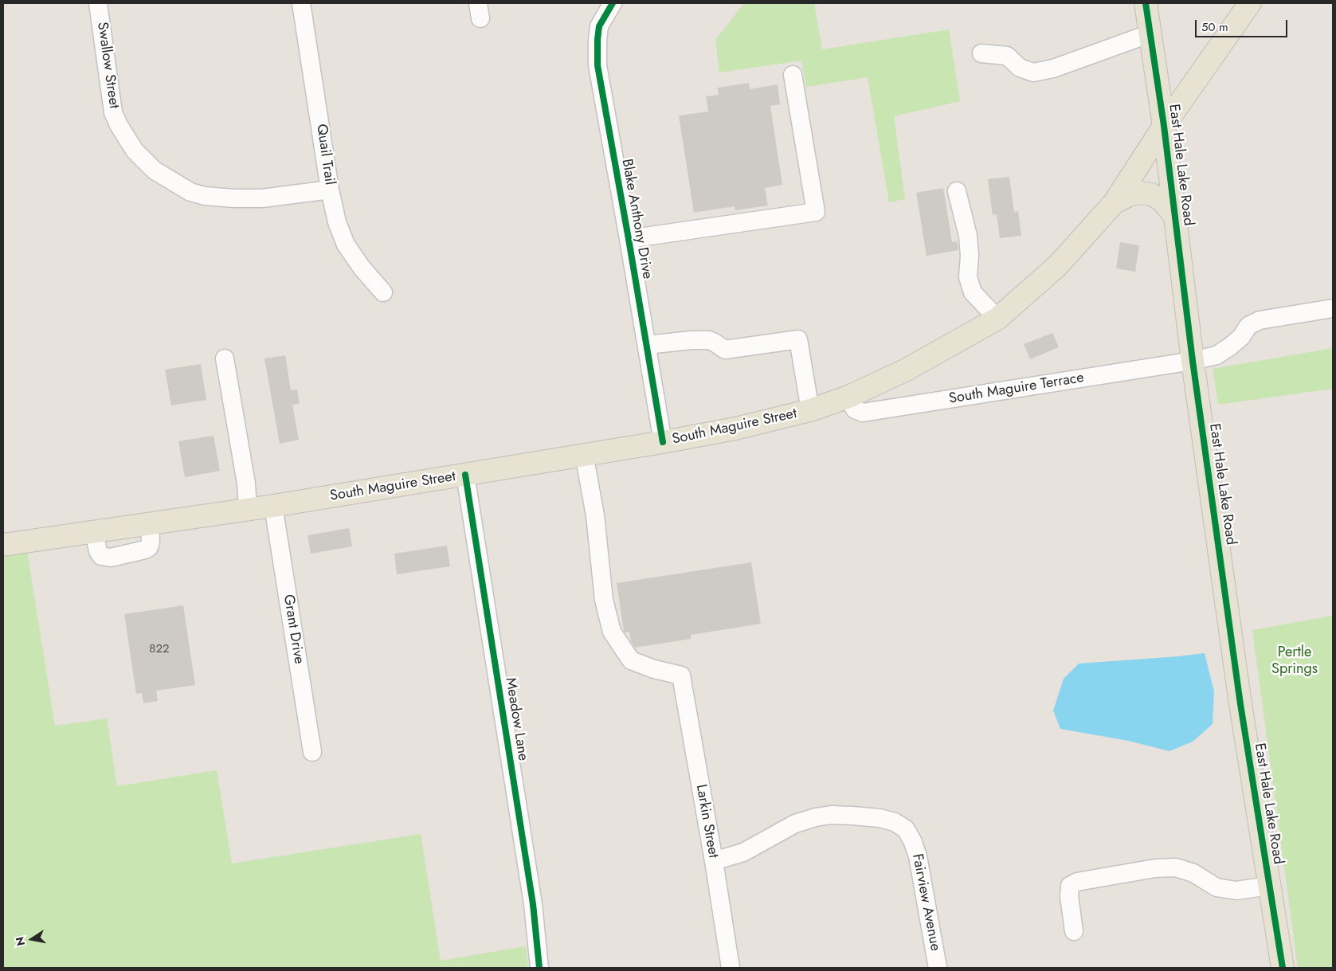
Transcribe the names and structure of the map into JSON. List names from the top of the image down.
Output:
{
  "streets": {
    "main road": ["East Hale Lake Road", "South Maguire Street"],
    "street": [
      "Swallow Street",
      "Quail Trail",
      "Blake Anthony Drive",
      "South Maguire Terrace",
      "Grant Drive",
      "Meadow Lane",
      "Larkin Street",
      "Fairview Avenue"
    ]
  },
  "crossings": [
    ["Swallow Street", "Quail Trail"],
    ["East Hale Lake Road", "South Maguire Terrace"],
    ["East Hale Lake Road", "South Maguire Street"],
    ["Blake Anthony Drive", "South Maguire Street"],
    ["South Maguire Terrace", "South Maguire Street"],
    ["South Maguire Street", "Grant Drive"],
    ["South Maguire Street", "Meadow Lane"],
    ["South Maguire Street", "Larkin Street"],
    ["Larkin Street", "Fairview Avenue"]
  ],
  "parks": ["Pertle Springs"],
  "house_numbers": ["822"],
  "scale_bar": "50 m",
  "north": "left"
}
